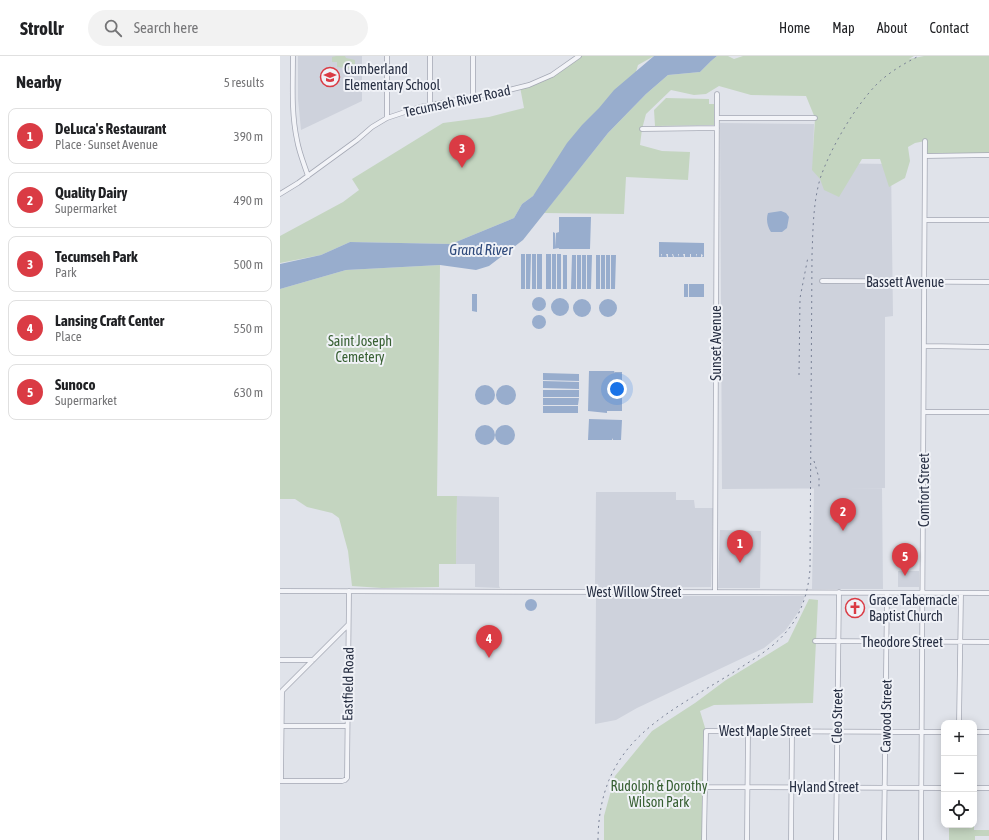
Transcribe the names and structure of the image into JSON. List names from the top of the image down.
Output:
{
  "streets": {
    "street": [
      "Tecumseh River Road",
      "Bassett Avenue",
      "Sunset Avenue",
      "Comfort Street",
      "West Willow Street",
      "Theodore Street",
      "Eastfield Road",
      "Cleo Street",
      "Cawood Street",
      "West Maple Street",
      "Hyland Street"
    ]
  },
  "crossings": [
    ["Bassett Avenue", "Comfort Street"],
    ["Sunset Avenue", "West Willow Street"],
    ["Comfort Street", "West Willow Street"],
    ["Comfort Street", "Theodore Street"],
    ["Comfort Street", "West Maple Street"],
    ["Comfort Street", "Hyland Street"],
    ["West Willow Street", "Eastfield Road"],
    ["West Willow Street", "Cleo Street"],
    ["West Willow Street", "Cawood Street"],
    ["Theodore Street", "Cleo Street"],
    ["Theodore Street", "Cawood Street"],
    ["Cleo Street", "West Maple Street"],
    ["Cleo Street", "Hyland Street"],
    ["Cawood Street", "West Maple Street"],
    ["Cawood Street", "Hyland Street"],
    ["West Maple Street", "Hyland Street"]
  ],
  "water": ["Grand River"],
  "parks": ["Saint Joseph Cemetery", "Rudolph & Dorothy Wilson Park"],
  "places": {
    "school or university": ["Cumberland Elementary School"],
    "church": ["Grace Tabernacle Baptist Church"]
  },
  "page": {
    "header": "Strollr",
    "search": "Search here",
    "nav": [
      "Home",
      "Map",
      "About",
      "Contact"
    ],
    "heading": ["Nearby", "5 results"],
    "list": [
      {
        "mark": "1",
        "name": "DeLuca's Restaurant",
        "note": "Place · Sunset Avenue",
        "value": "390 m"
      },
      {
        "mark": "2",
        "name": "Quality Dairy",
        "note": "Supermarket",
        "value": "490 m"
      },
      {
        "mark": "3",
        "name": "Tecumseh Park",
        "note": "Park",
        "value": "500 m"
      },
      {
        "mark": "4",
        "name": "Lansing Craft Center",
        "note": "Place",
        "value": "550 m"
      },
      {
        "mark": "5",
        "name": "Sunoco",
        "note": "Supermarket",
        "value": "630 m"
      }
    ],
    "pins": [
      "3",
      "2",
      "1",
      "5",
      "4"
    ],
    "map_buttons": ["+", "−"]
  }
}
